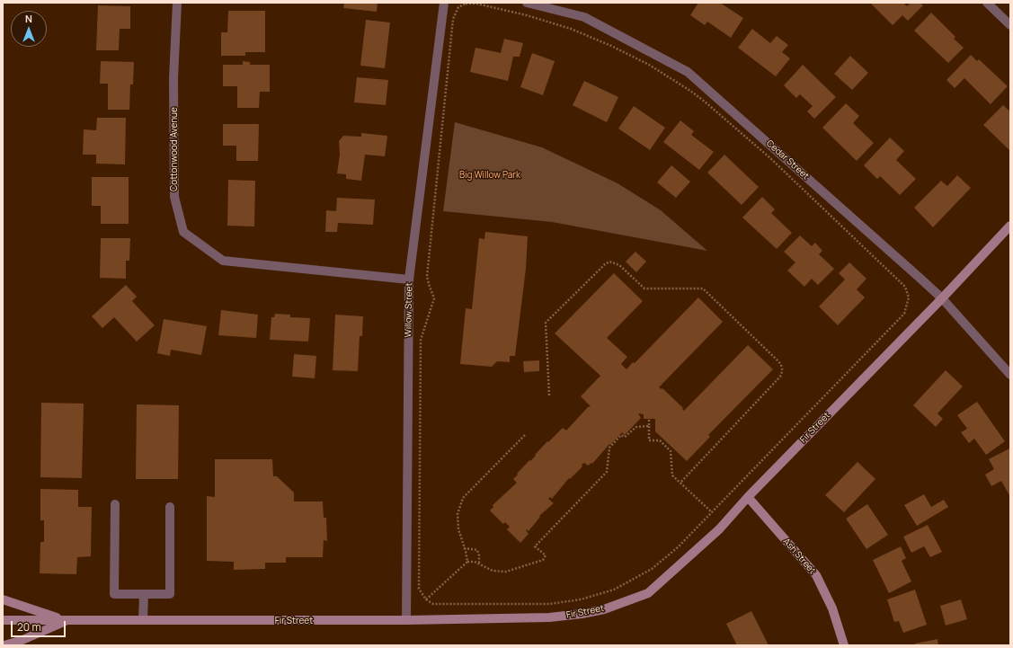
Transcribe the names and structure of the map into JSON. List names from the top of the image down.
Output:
{
  "streets": {
    "street": [
      "Cottonwood Avenue",
      "Cedar Street",
      "Willow Street",
      "Fir Street",
      "Ash Street"
    ]
  },
  "crossings": [
    ["Cottonwood Avenue", "Willow Street"],
    ["Cedar Street", "Fir Street"],
    ["Willow Street", "Fir Street"],
    ["Fir Street", "Ash Street"]
  ],
  "parks": ["Big Willow Park"],
  "scale_bar": "20 m",
  "north": "top"
}
